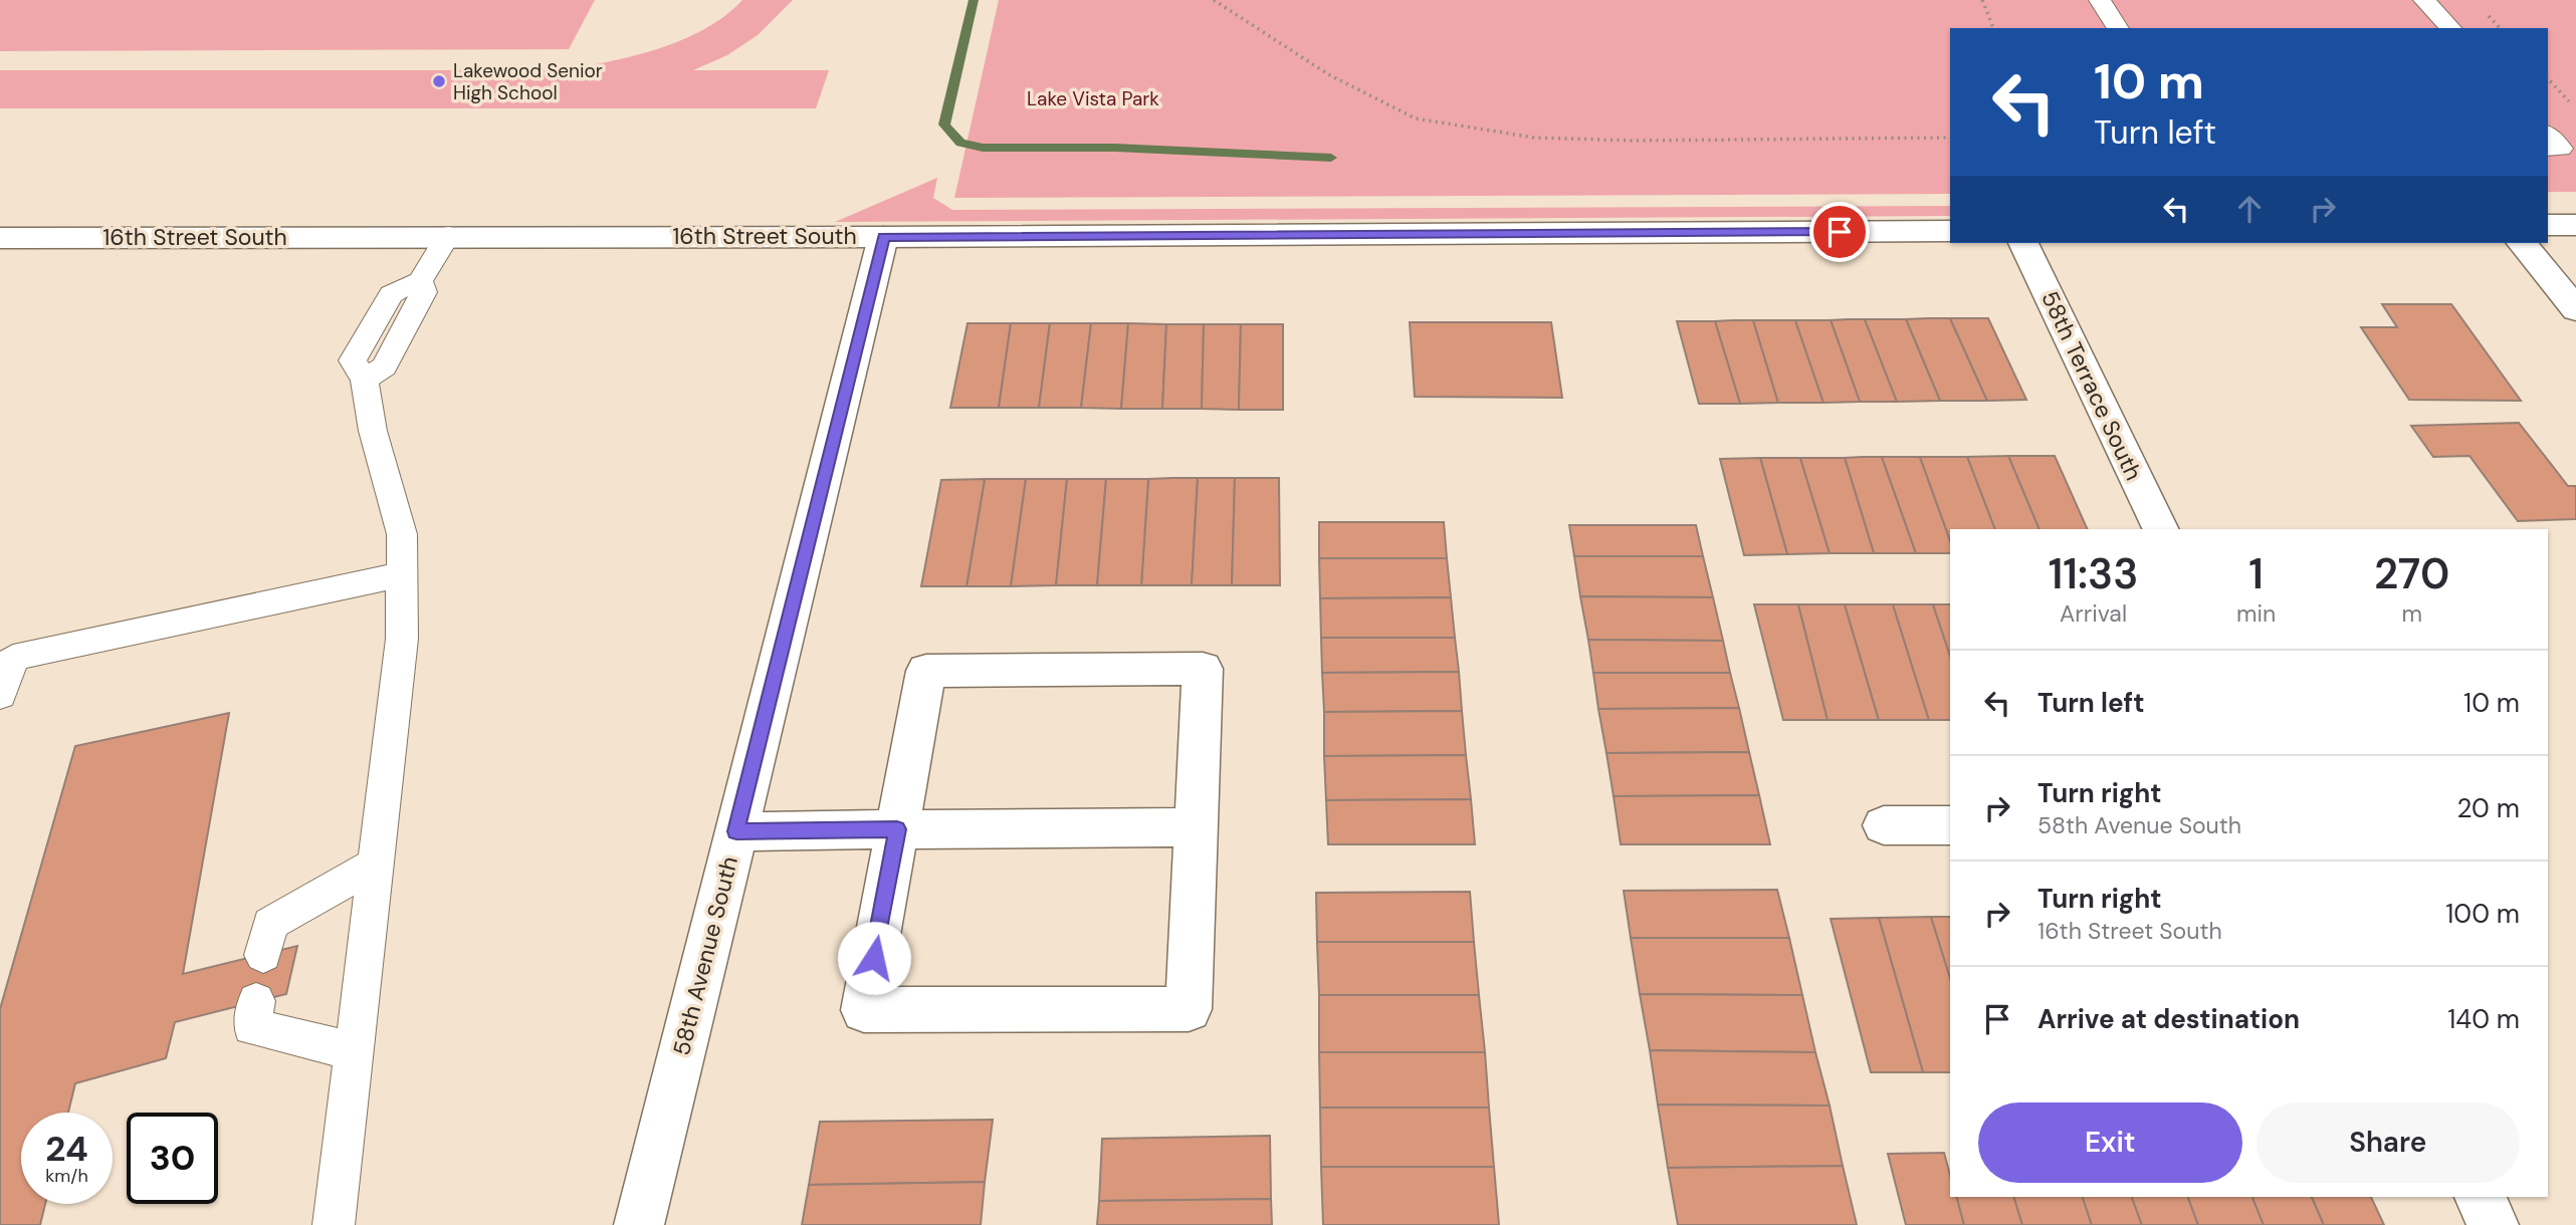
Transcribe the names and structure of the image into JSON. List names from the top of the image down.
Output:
{
  "streets": {
    "street": ["16th Street South", "58th Terrace South", "58th Avenue South"]
  },
  "crossings": [
    ["16th Street South", "58th Avenue South"]
  ],
  "parks": ["Lake Vista Park"],
  "places": ["Lakewood Senior High School"],
  "page": {
    "turn": ["10 m", "Turn left"],
    "eta": [
      "11:33",
      "Arrival",
      "1",
      "min",
      "270",
      "m"
    ],
    "list": [
      {
        "name": "Turn left",
        "value": "10 m"
      },
      {
        "name": "Turn right",
        "note": "58th Avenue South",
        "value": "20 m"
      },
      {
        "name": "Turn right",
        "note": "16th Street South",
        "value": "100 m"
      },
      {
        "name": "Arrive at destination",
        "value": "140 m"
      }
    ],
    "buttons": ["Exit", "Share"],
    "speed": "24 km/h",
    "limit": "30"
  }
}
